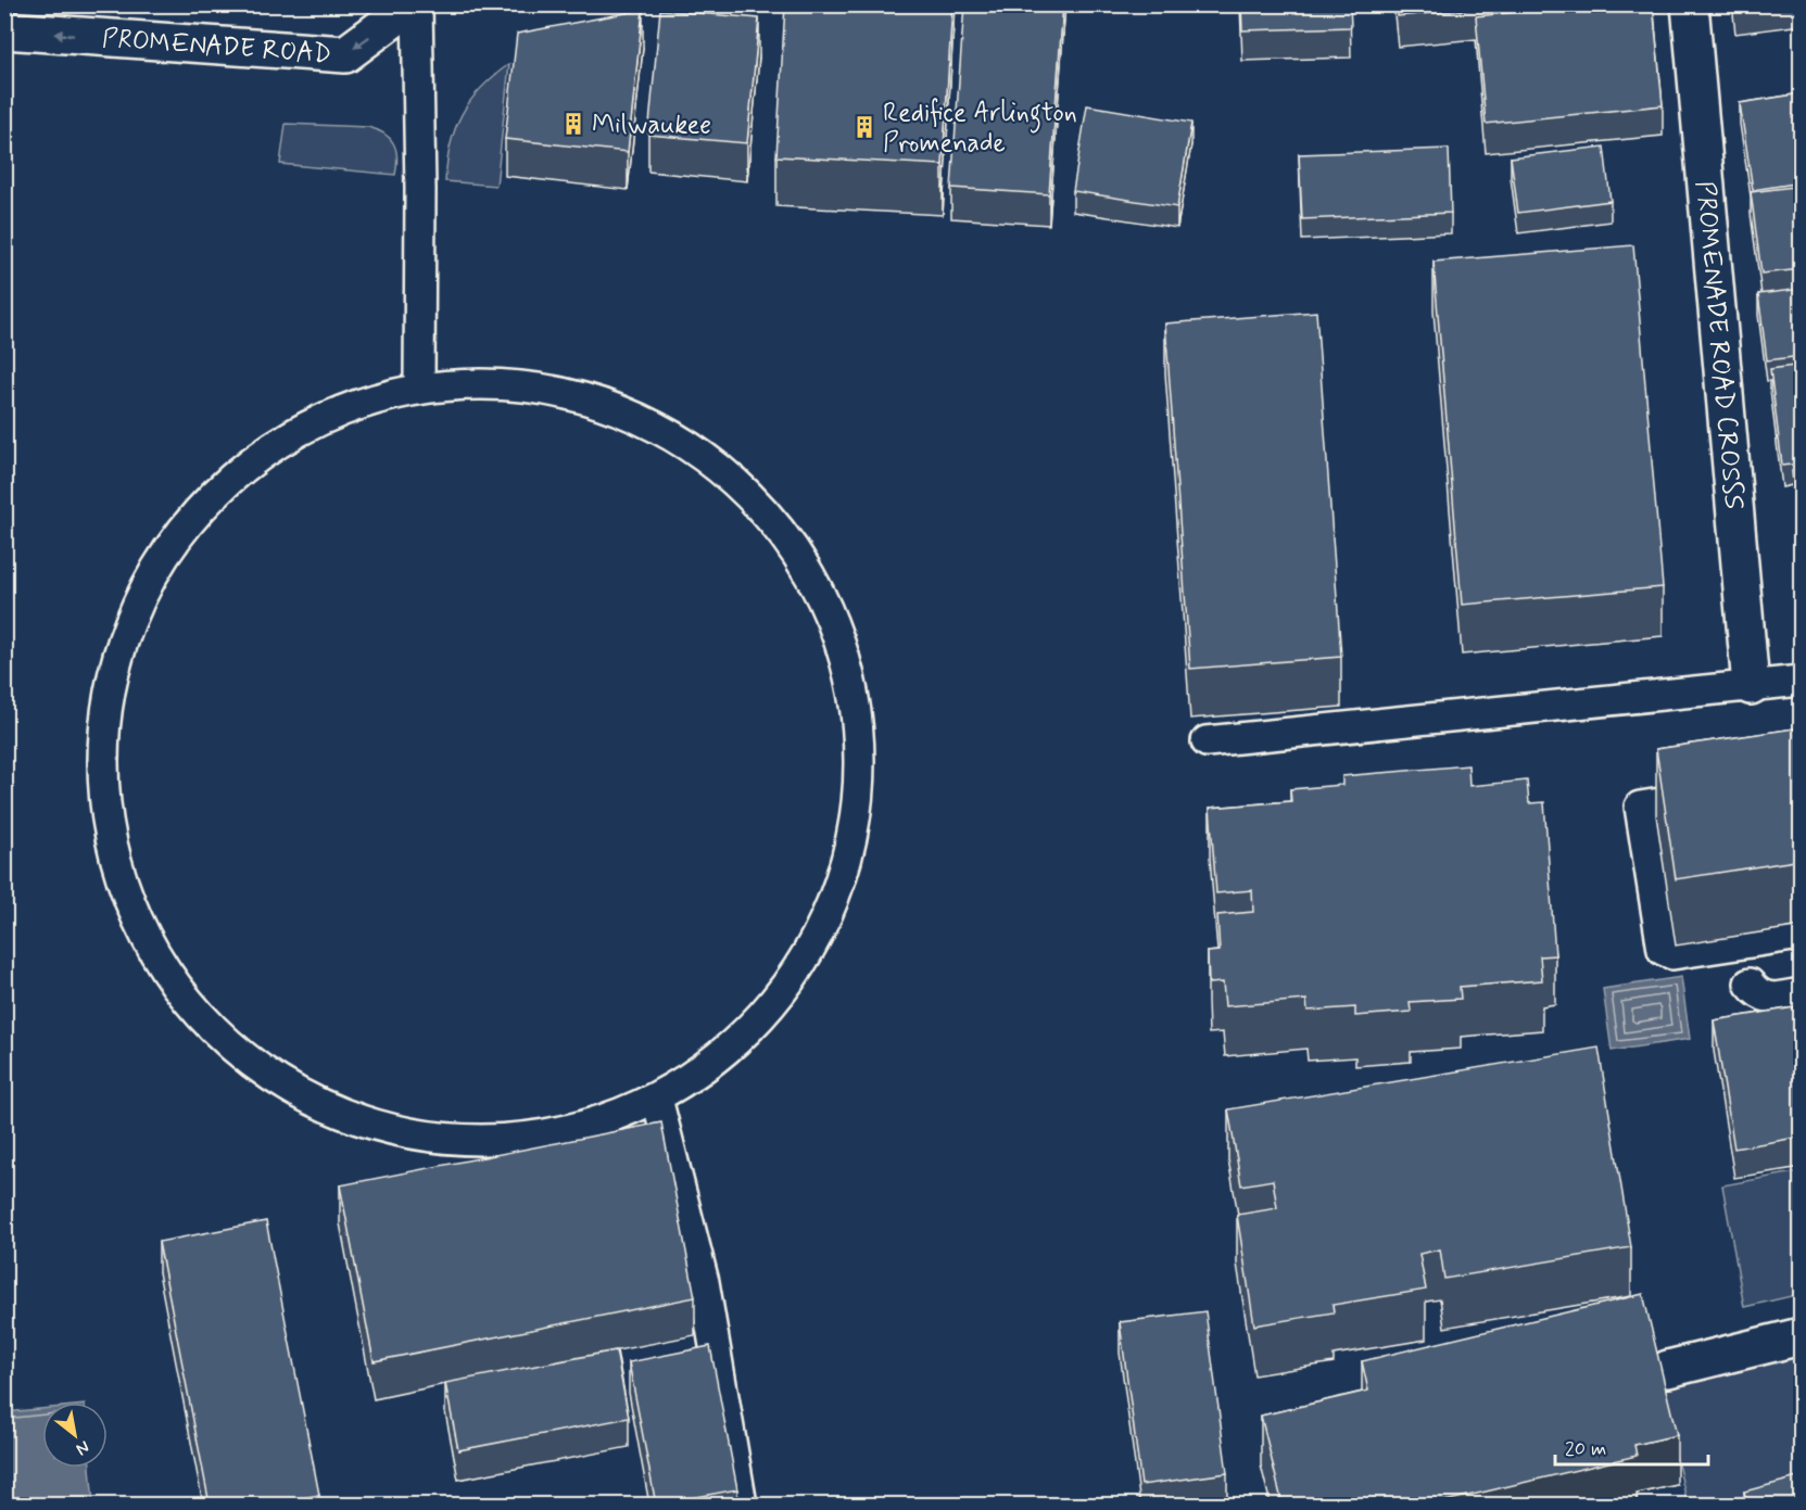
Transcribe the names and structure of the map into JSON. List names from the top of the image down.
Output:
{
  "streets": {
    "street": ["PROMENADE ROAD", "PROMENADE ROAD CROSSS"]
  },
  "one_way": ["PROMENADE ROAD"],
  "places": {
    "building": ["Milwaukee", "Redifice Arlington Promenade"]
  },
  "scale_bar": "20 m",
  "north": "bottom right"
}
